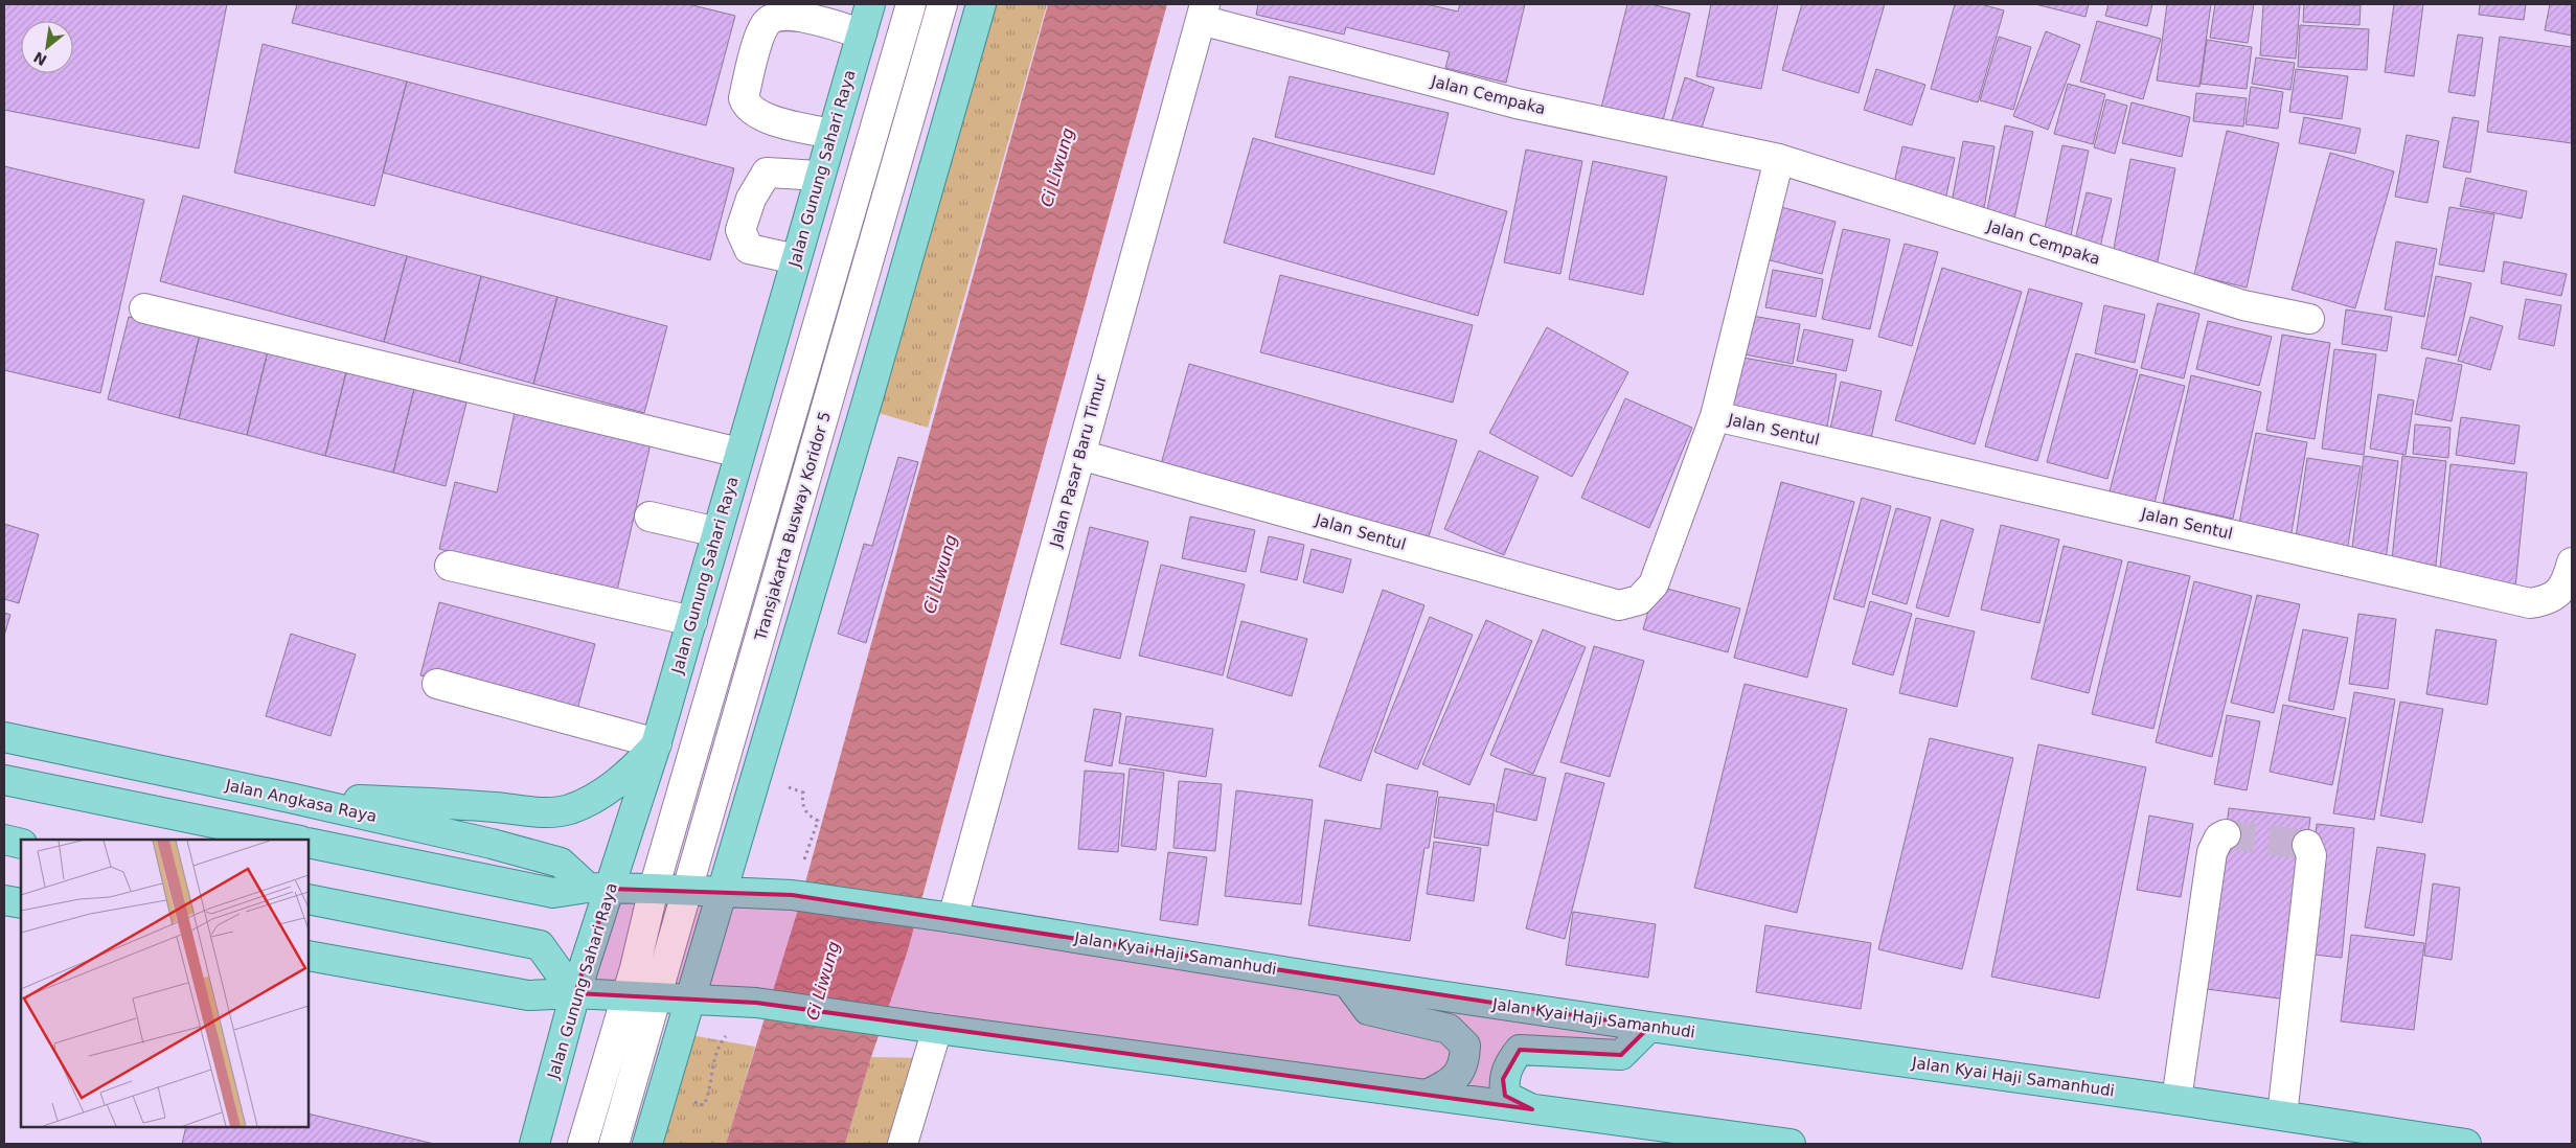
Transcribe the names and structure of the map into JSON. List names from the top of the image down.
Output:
{
  "streets": {
    "main road": ["Jalan Gunung Sahari Raya", "Jalan Angkasa Raya", "Jalan Kyai Haji Samanhudi"],
    "street": [
      "Jalan Cempaka",
      "Jalan Sentul",
      "Jalan Pasar Baru Timur",
      "Transjakarta Busway Koridor 5"
    ]
  },
  "crossings": [
    ["Jalan Cempaka", "Jalan Pasar Baru Timur"],
    ["Jalan Gunung Sahari Raya", "Jalan Angkasa Raya"],
    ["Jalan Sentul", "Jalan Pasar Baru Timur"],
    ["Jalan Pasar Baru Timur", "Jalan Kyai Haji Samanhudi"]
  ],
  "water": ["Ci Liwung"],
  "north": "bottom left"
}
